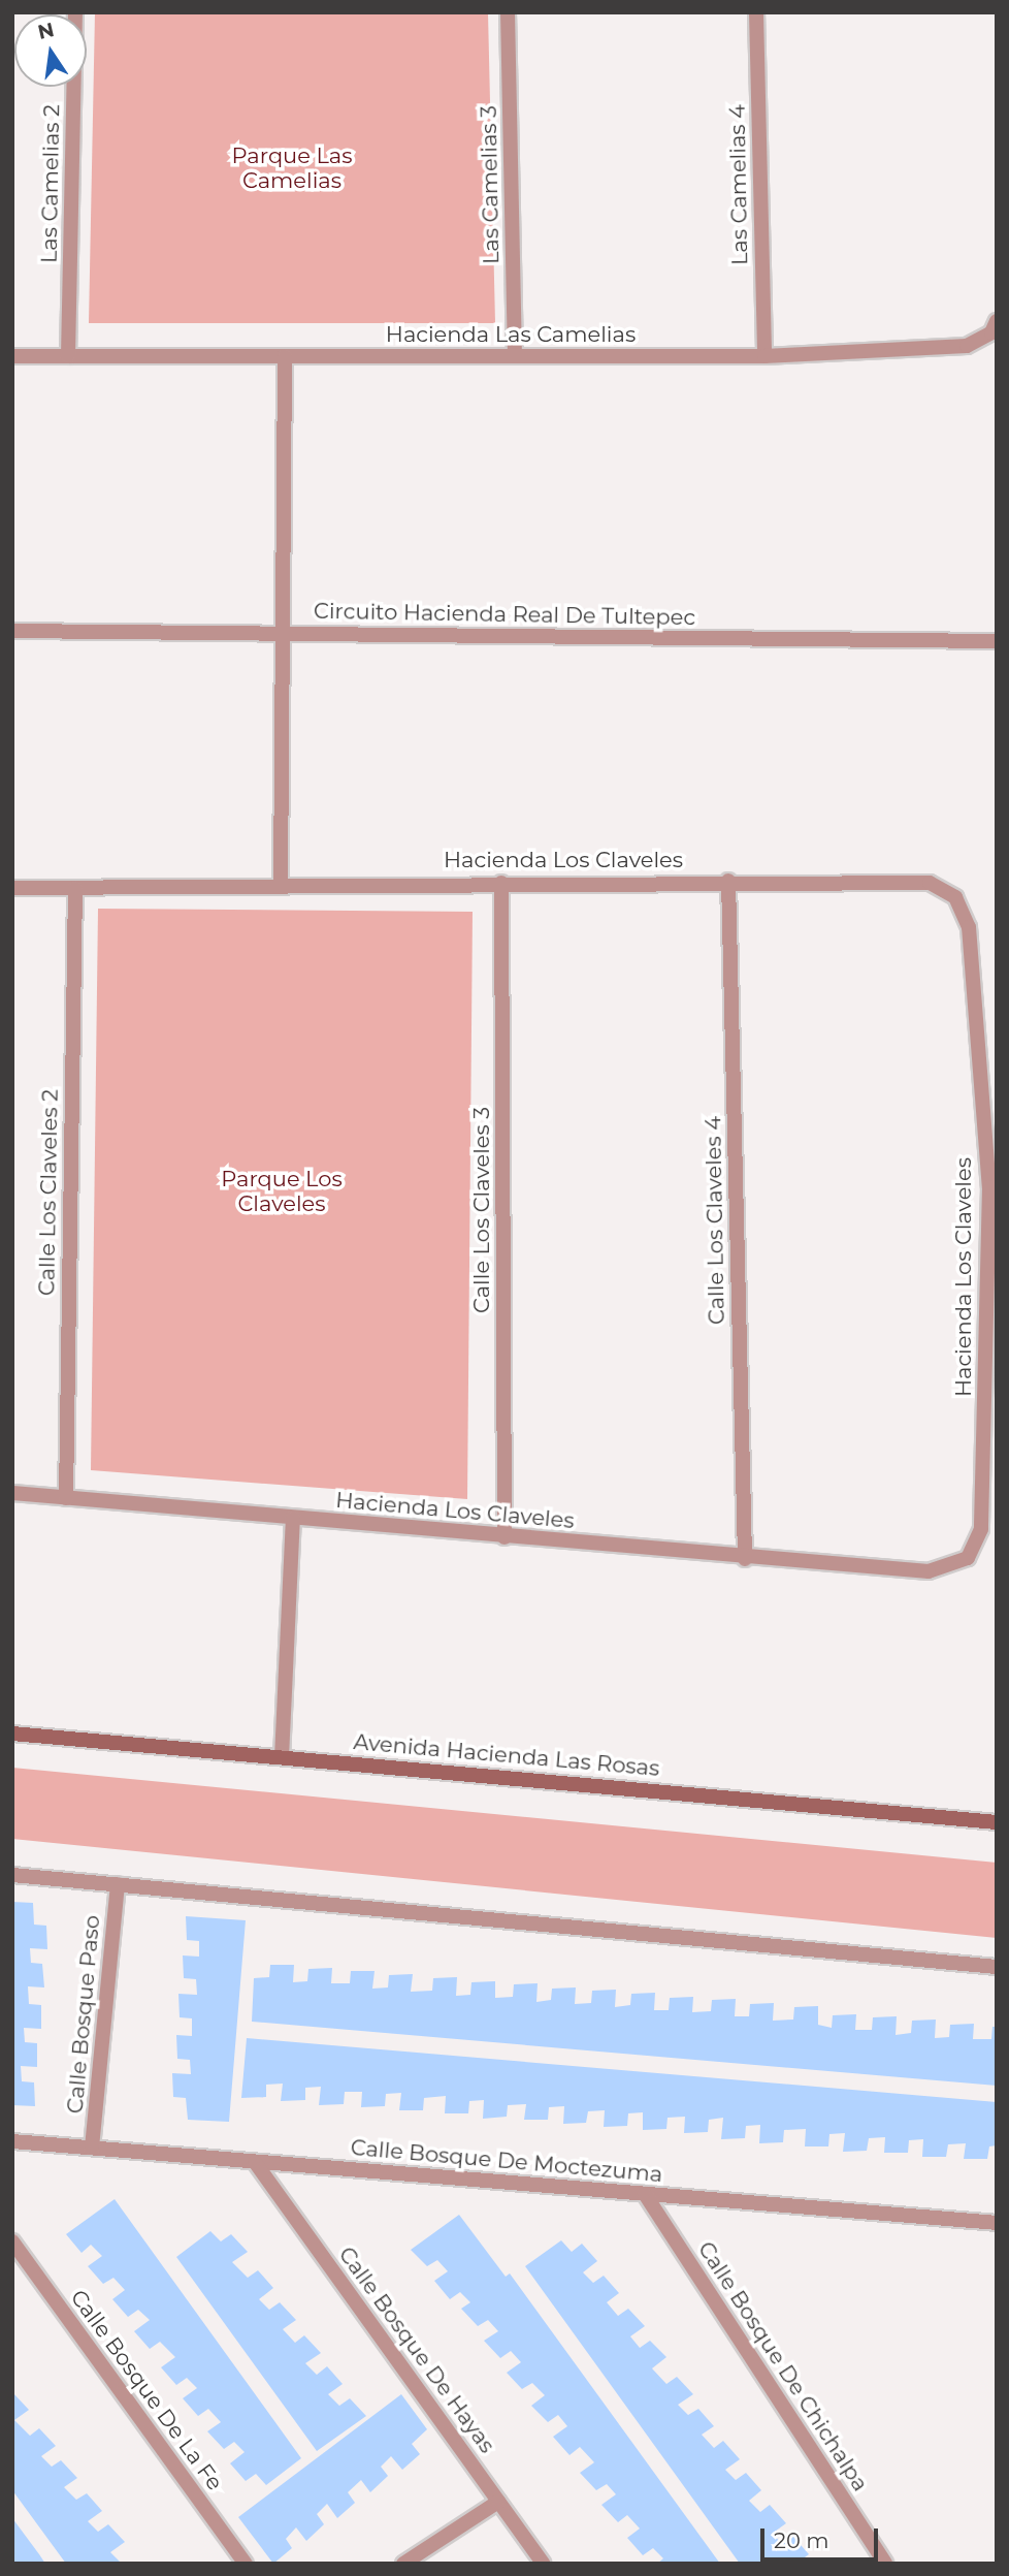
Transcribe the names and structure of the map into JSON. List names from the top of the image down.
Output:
{
  "streets": {
    "main road": ["Avenida Hacienda Las Rosas"],
    "street": [
      "Las Camelias 2",
      "Las Camelias 3",
      "Las Camelias 4",
      "Hacienda Las Camelias",
      "Circuito Hacienda Real De Tultepec",
      "Hacienda Los Claveles",
      "Calle Los Claveles 2",
      "Calle Los Claveles 3",
      "Calle Los Claveles 4",
      "Calle Bosque Paso",
      "Calle Bosque De Moctezuma",
      "Calle Bosque De Hayas",
      "Calle Bosque De Chichalpa",
      "Calle Bosque De La Fe"
    ]
  },
  "crossings": [
    ["Las Camelias 2", "Hacienda Las Camelias"],
    ["Las Camelias 3", "Hacienda Las Camelias"],
    ["Las Camelias 4", "Hacienda Las Camelias"],
    ["Hacienda Los Claveles", "Calle Los Claveles 2"],
    ["Hacienda Los Claveles", "Calle Los Claveles 3"],
    ["Hacienda Los Claveles", "Calle Los Claveles 4"],
    ["Calle Bosque Paso", "Calle Bosque De Moctezuma"],
    ["Calle Bosque De Moctezuma", "Calle Bosque De Hayas"],
    ["Calle Bosque De Moctezuma", "Calle Bosque De Chichalpa"]
  ],
  "parks": ["Parque Las Camelias", "Parque Los Claveles"],
  "scale_bar": "20 m",
  "north": "top"
}
